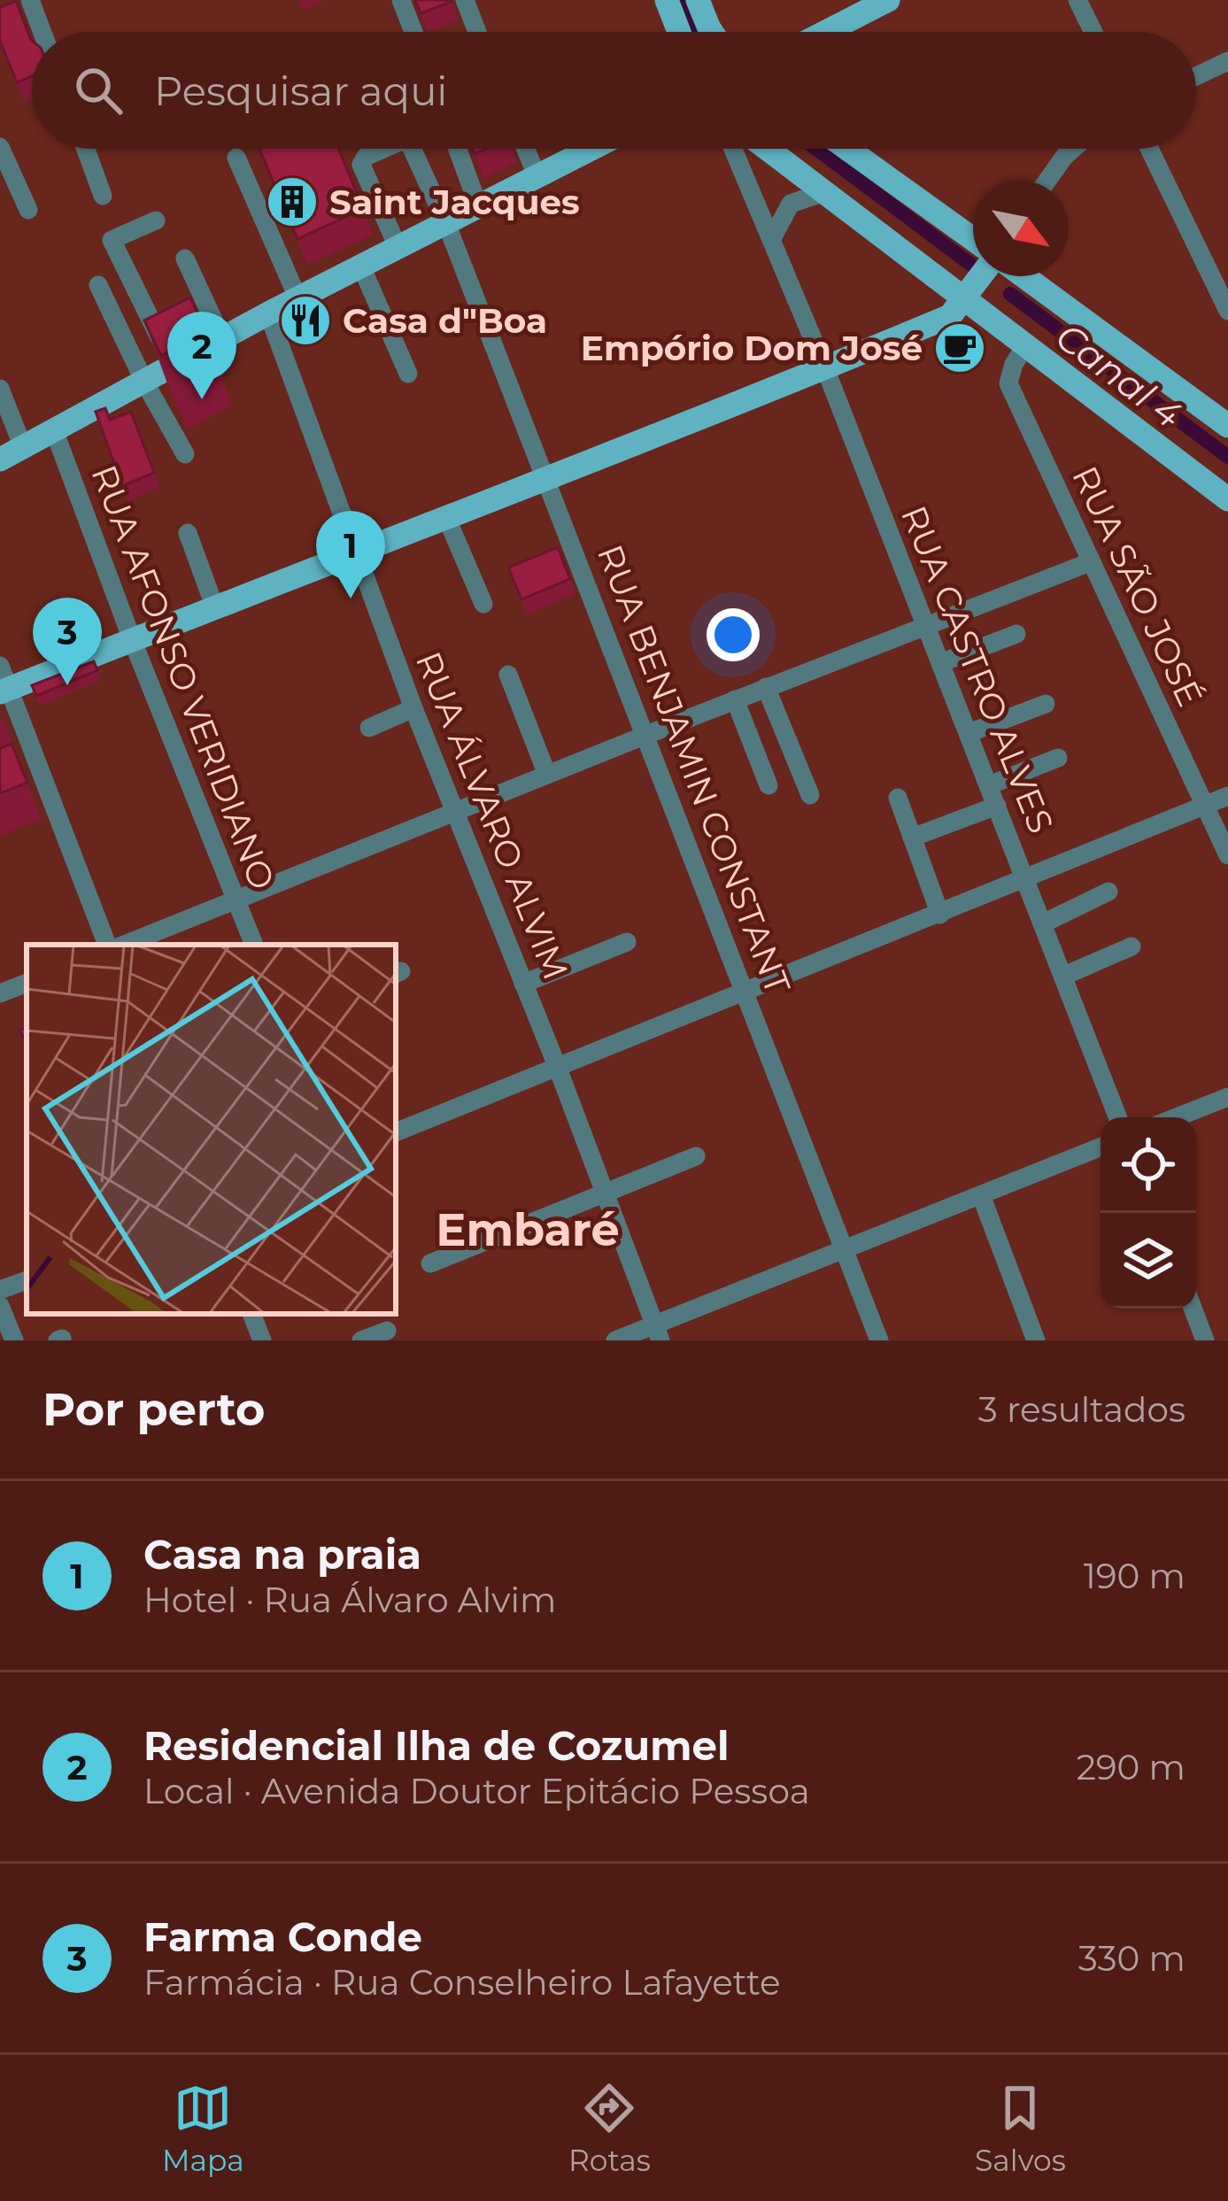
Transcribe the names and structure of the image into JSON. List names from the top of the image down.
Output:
{
  "streets": {
    "street": [
      "RUA SÃO JOSÉ",
      "RUA CASTRO ALVES",
      "RUA AFONSO VERIDIANO",
      "RUA BENJAMIN CONSTANT",
      "RUA ÁLVARO ALVIM"
    ]
  },
  "districts": ["Embaré"],
  "water": ["Canal 4"],
  "places": {
    "building": ["Saint Jacques"],
    "restaurant": ["Casa d\"Boa"],
    "cafe": ["Empório Dom José"]
  },
  "north": "bottom right",
  "page": {
    "search": "Pesquisar aqui",
    "pins": ["2", "1", "3"],
    "heading": ["Por perto", "3 resultados"],
    "list": [
      {
        "mark": "1",
        "name": "Casa na praia",
        "note": "Hotel · Rua Álvaro Alvim",
        "value": "190 m"
      },
      {
        "mark": "2",
        "name": "Residencial Ilha de Cozumel",
        "note": "Local · Avenida Doutor Epitácio Pessoa",
        "value": "290 m"
      },
      {
        "mark": "3",
        "name": "Farma Conde",
        "note": "Farmácia · Rua Conselheiro Lafayette",
        "value": "330 m"
      }
    ],
    "nav": ["Mapa", "Rotas", "Salvos"]
  }
}
